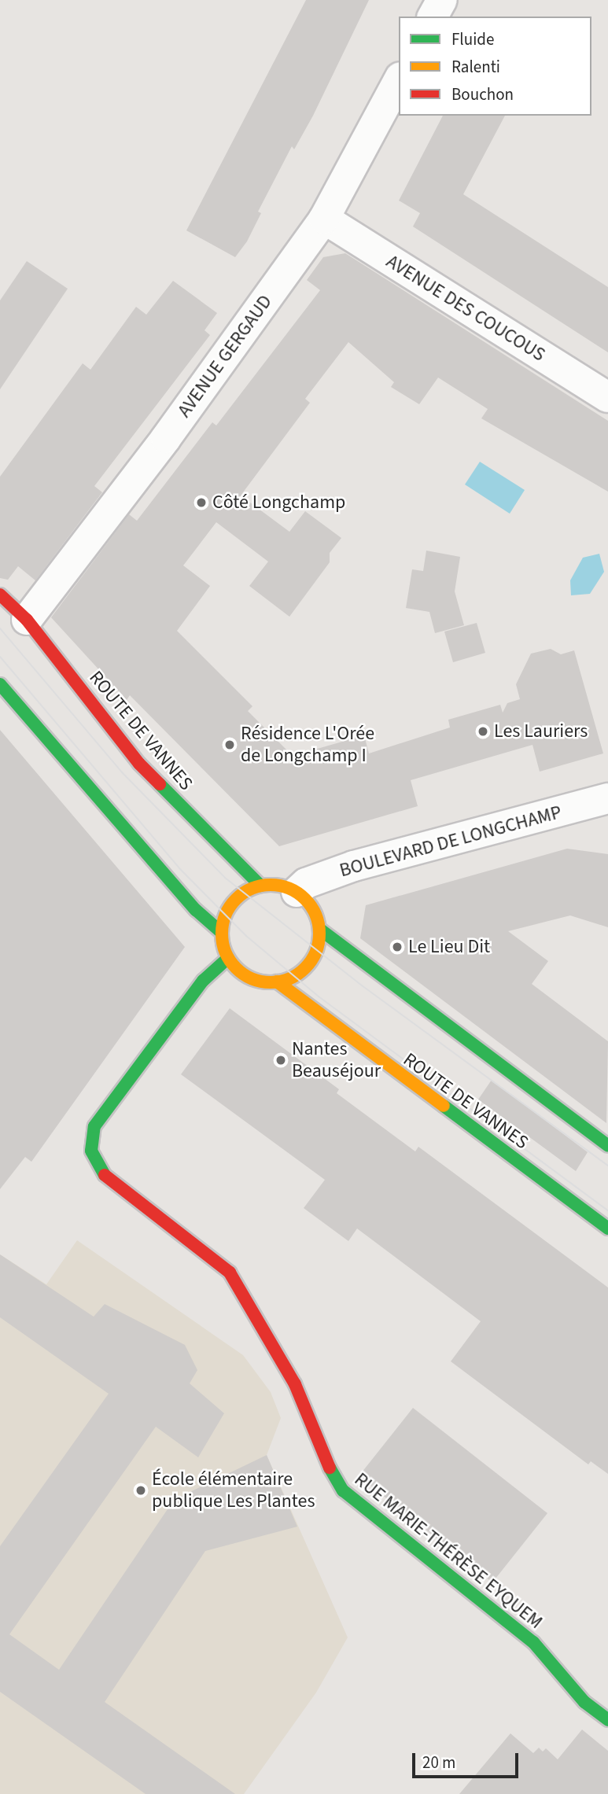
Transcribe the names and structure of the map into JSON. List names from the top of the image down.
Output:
{
  "streets": {
    "main road": ["ROUTE DE VANNES", "RUE MARIE-THÉRÈSE EYQUEM"],
    "street": ["AVENUE DES COUCOUS", "AVENUE GERGAUD", "BOULEVARD DE LONGCHAMP"]
  },
  "crossings": [
    ["AVENUE DES COUCOUS", "AVENUE GERGAUD"],
    ["AVENUE GERGAUD", "ROUTE DE VANNES"],
    ["ROUTE DE VANNES", "BOULEVARD DE LONGCHAMP"],
    ["ROUTE DE VANNES", "RUE MARIE-THÉRÈSE EYQUEM"],
    ["BOULEVARD DE LONGCHAMP", "RUE MARIE-THÉRÈSE EYQUEM"]
  ],
  "places": [
    "Côté Longchamp",
    "Les Lauriers",
    "Résidence L'Orée de Longchamp I",
    "Le Lieu Dit",
    "Nantes Beauséjour",
    "École élémentaire publique Les Plantes"
  ],
  "legend": ["Fluide", "Ralenti", "Bouchon"],
  "scale_bar": "20 m"
}
